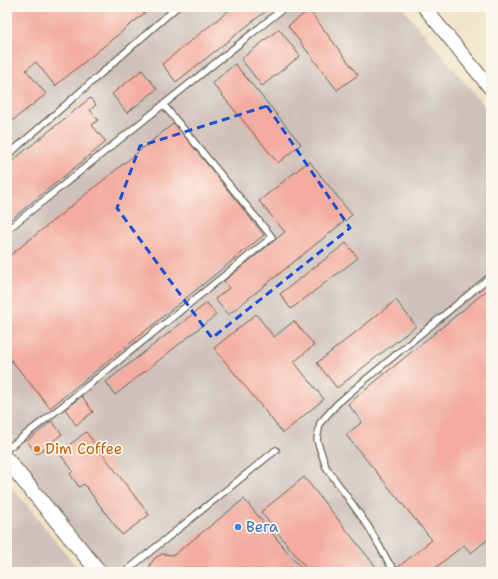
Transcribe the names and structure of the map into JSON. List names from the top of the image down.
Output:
{
  "places": ["Dim Coffee", "Вега"]
}
